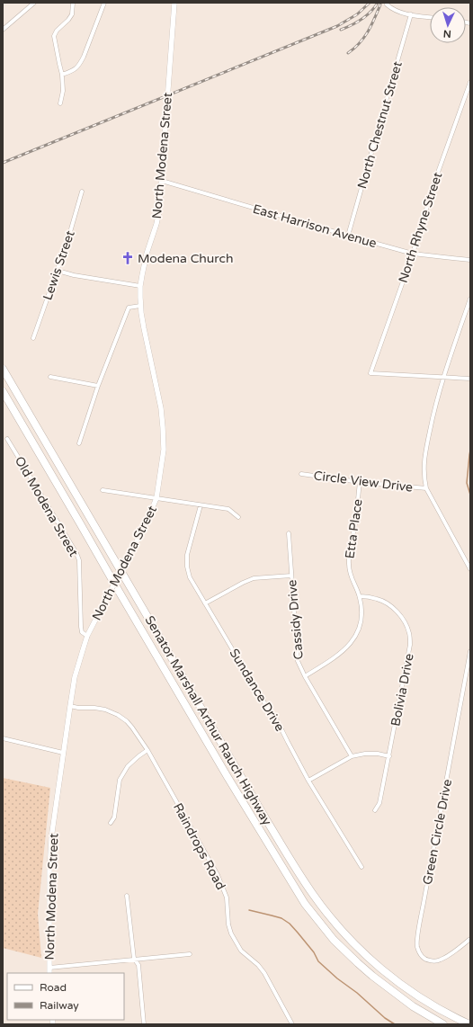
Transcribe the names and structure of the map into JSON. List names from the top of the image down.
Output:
{
  "streets": {
    "highway": ["Senator Marshall Arthur Rauch Highway"],
    "street": [
      "North Chestnut Street",
      "North Modena Street",
      "East Harrison Avenue",
      "North Rhyne Street",
      "Lewis Street",
      "Circle View Drive",
      "Old Modena Street",
      "Etta Place",
      "Cassidy Drive",
      "Sundance Drive",
      "Bolivia Drive",
      "Green Circle Drive",
      "Raindrops Road"
    ]
  },
  "crossings": [
    ["North Chestnut Street", "East Harrison Avenue"],
    ["North Modena Street", "East Harrison Avenue"],
    ["North Modena Street", "Old Modena Street"],
    ["North Modena Street", "Raindrops Road"],
    ["East Harrison Avenue", "North Rhyne Street"],
    ["Circle View Drive", "Etta Place"],
    ["Etta Place", "Cassidy Drive"],
    ["Etta Place", "Bolivia Drive"]
  ],
  "places": {
    "church": ["Modena Church"]
  },
  "legend": ["Road", "Railway"],
  "north": "bottom"
}
